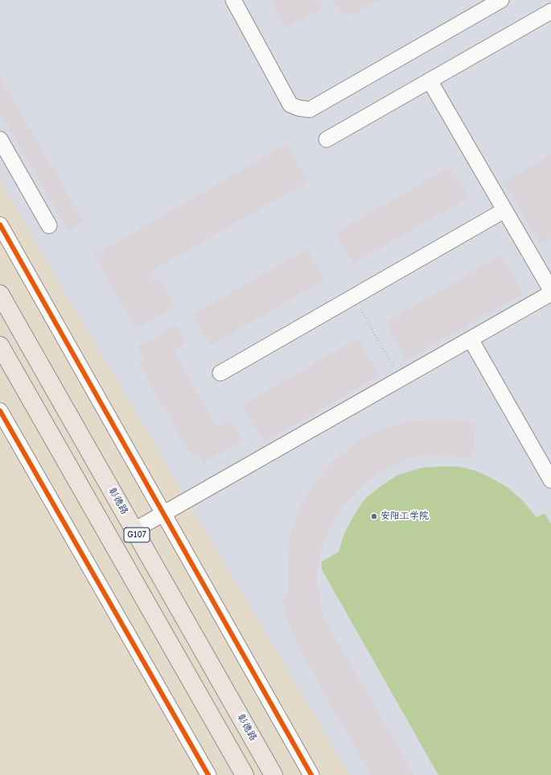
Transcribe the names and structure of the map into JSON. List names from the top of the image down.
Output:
{
  "streets": {
    "highway": ["彰德路", "G107"]
  },
  "places": ["安阳工学院"]
}
